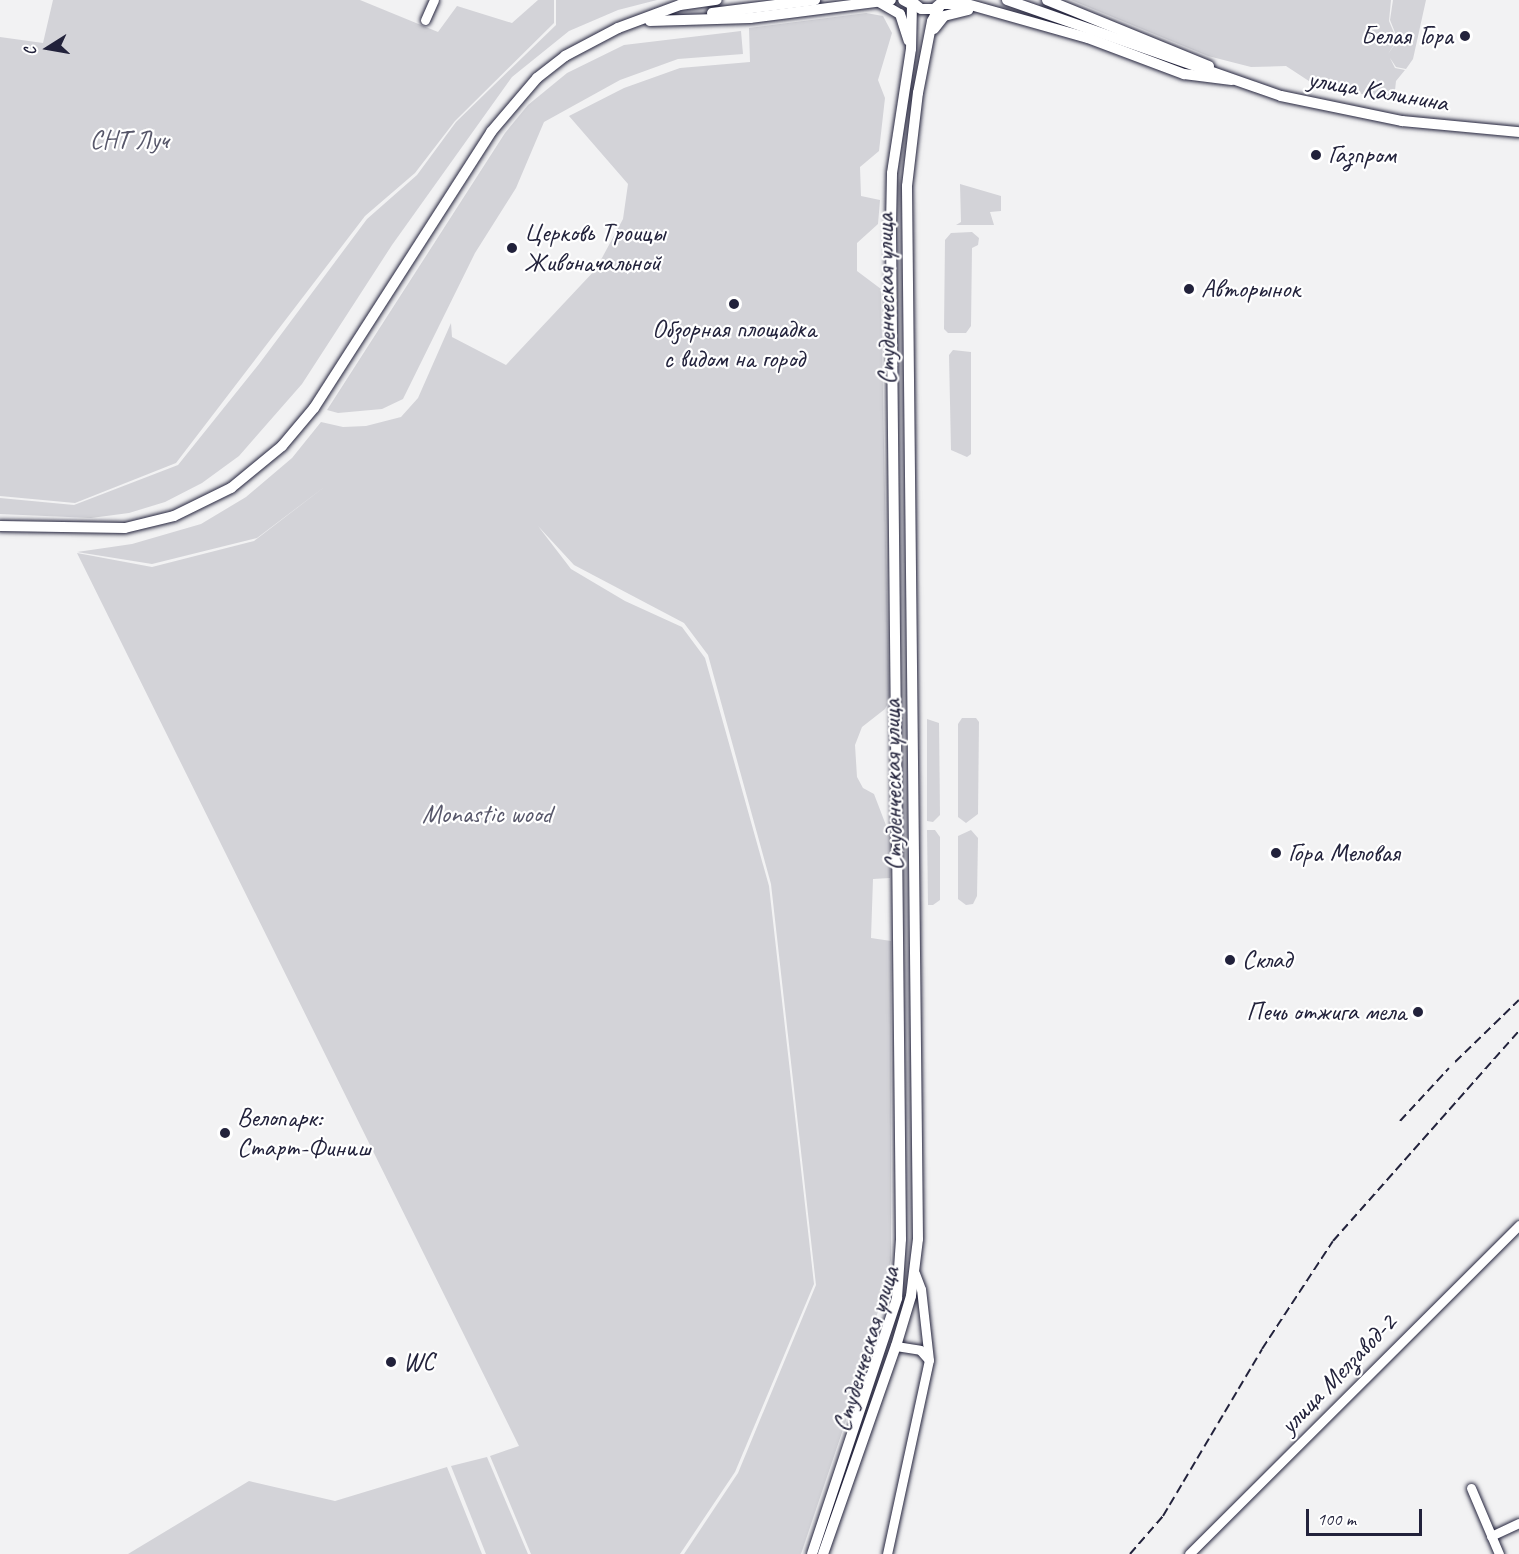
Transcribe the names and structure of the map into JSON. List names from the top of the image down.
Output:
{
  "streets": {
    "main road": ["улица Калинина", "Студенческая улица"],
    "street": ["улица Мелзавод-2"]
  },
  "parks": ["СНТ Луч", "Monastic wood"],
  "places": [
    "Белая Гора",
    "Газпром",
    "Церковь Троицы Живоначальной",
    "Авторынок",
    "Обзорная площадка с видом на город",
    "Гора Меловая",
    "Склад",
    "Печь отжига мела",
    "Велопарк: Старт-Финиш",
    "WC"
  ],
  "scale_bar": "100 m",
  "north": "left"
}
